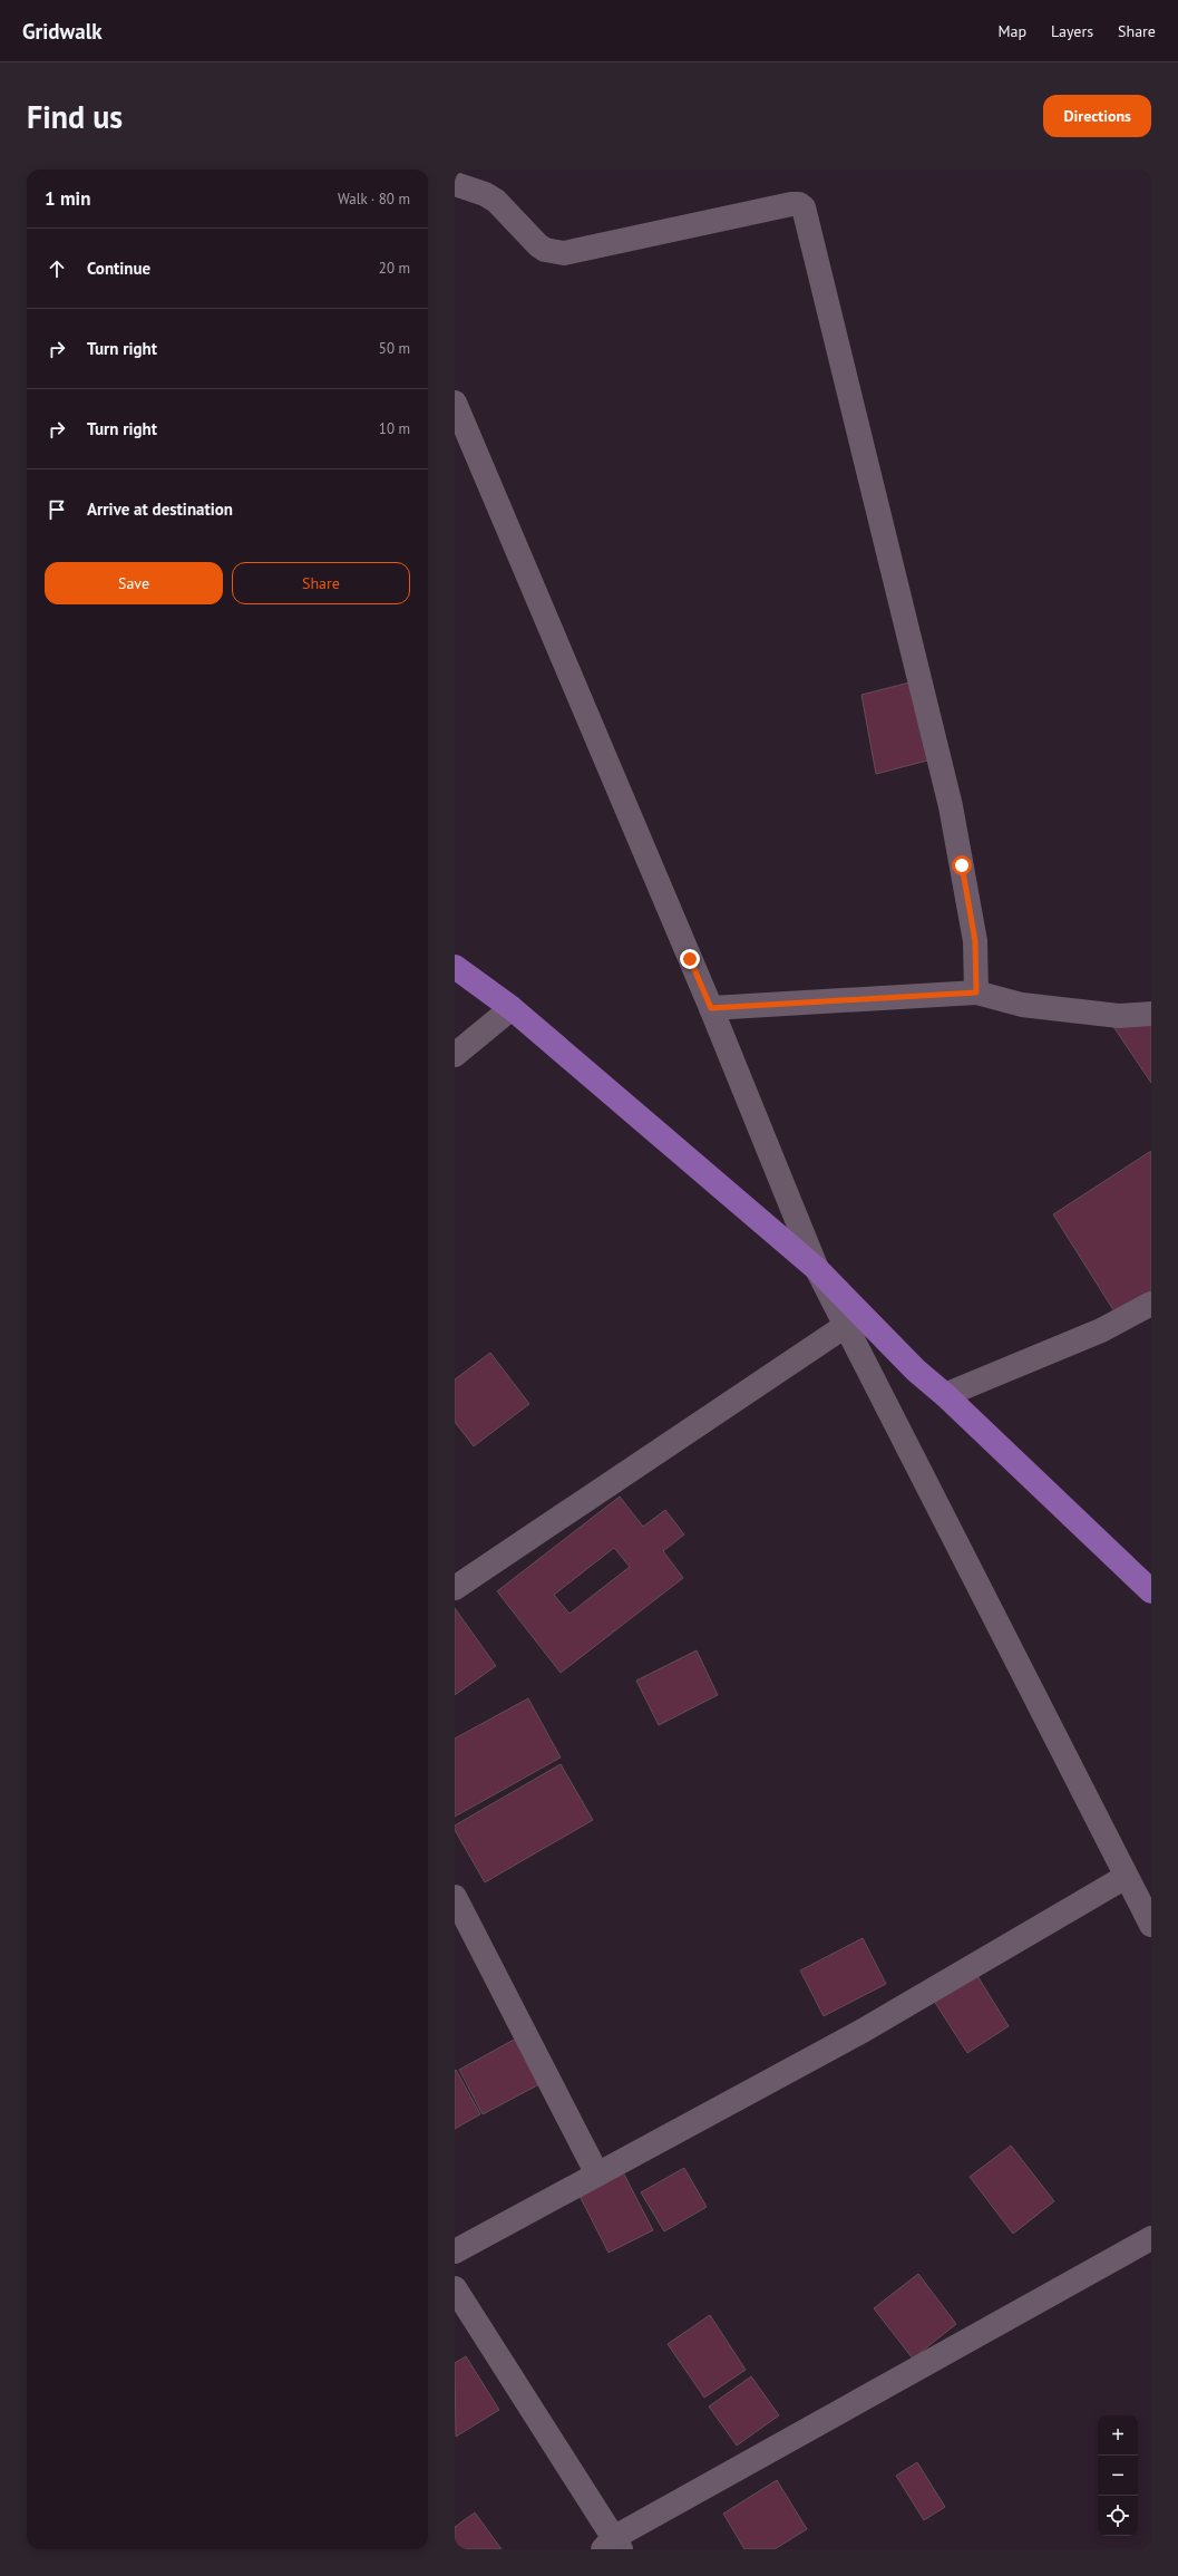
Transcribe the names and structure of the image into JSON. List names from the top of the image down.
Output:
{
  "page": {
    "header": "Gridwalk",
    "nav": ["Map", "Layers", "Share"],
    "buttons": [
      "Directions",
      ["Save", "Share"]
    ],
    "title": "Find us",
    "heading": ["1 min", "Walk · 80 m"],
    "list": [
      ["Continue", "20 m"],
      ["Turn right", "50 m"],
      ["Turn right", "10 m"],
      "Arrive at destination"
    ],
    "map_buttons": ["+", "−"]
  }
}
